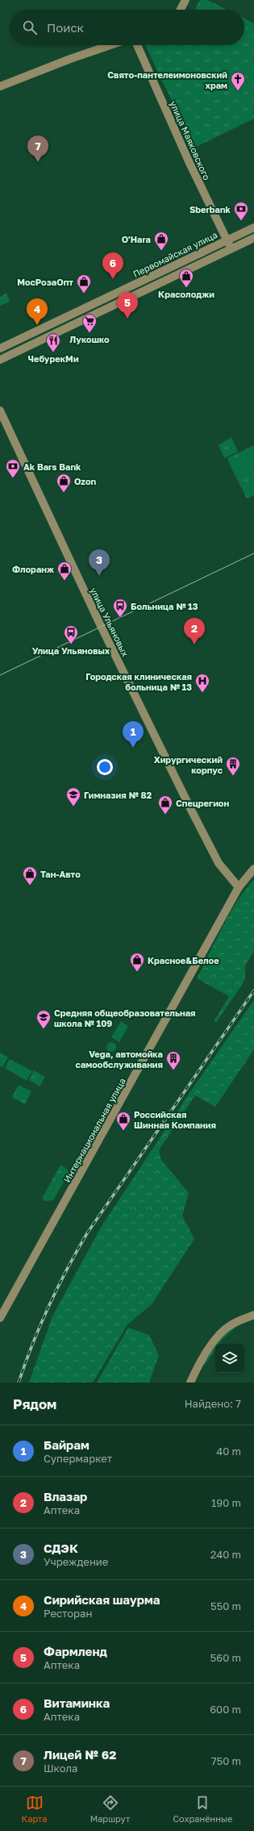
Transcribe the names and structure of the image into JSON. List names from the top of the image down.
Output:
{
  "streets": {
    "main road": [
      "улица Маяковского",
      "Первомайская улица",
      "улица Ульяновых",
      "Интернациональная улица"
    ]
  },
  "crossings": [
    ["улица Маяковского", "Первомайская улица"],
    ["улица Ульяновых", "Интернациональная улица"]
  ],
  "places": {
    "church": ["Свято-пантелеимоновский храм"],
    "bank": ["Sberbank", "Ak Bars Bank"],
    "shop": [
      "O'Hara",
      "Красолоджи",
      "МосРозаОпт",
      "Ozon",
      "Флоранж",
      "Спецрегион",
      "Тан-Авто",
      "Красное&Белое",
      "Российская Шинная Компания"
    ],
    "supermarket": ["Лукошко"],
    "restaurant": ["ЧебурекМи"],
    "bus stop": ["Больница № 13", "Улица Ульяновых"],
    "hospital": ["Городская клиническая больница № 13"],
    "building": ["Хирургический корпус", "Vega, автомойка самообслуживания"],
    "school or university": ["Гимназия № 82", "Средняя общеобразовательная школа № 109"]
  },
  "page": {
    "search": "Поиск",
    "pins": [
      "7",
      "6",
      "5",
      "4",
      "3",
      "2",
      "1"
    ],
    "heading": ["Рядом", "Найдено: 7"],
    "list": [
      {
        "mark": "1",
        "name": "Байрам",
        "note": "Супермаркет",
        "value": "40 m"
      },
      {
        "mark": "2",
        "name": "Влазар",
        "note": "Аптека",
        "value": "190 m"
      },
      {
        "mark": "3",
        "name": "СДЭК",
        "note": "Учреждение",
        "value": "240 m"
      },
      {
        "mark": "4",
        "name": "Сирийская шаурма",
        "note": "Ресторан",
        "value": "550 m"
      },
      {
        "mark": "5",
        "name": "Фармленд",
        "note": "Аптека",
        "value": "560 m"
      },
      {
        "mark": "6",
        "name": "Витаминка",
        "note": "Аптека",
        "value": "600 m"
      },
      {
        "mark": "7",
        "name": "Лицей № 62",
        "note": "Школа",
        "value": "750 m"
      }
    ],
    "nav": ["Карта", "Маршрут", "Сохранённые"]
  }
}
